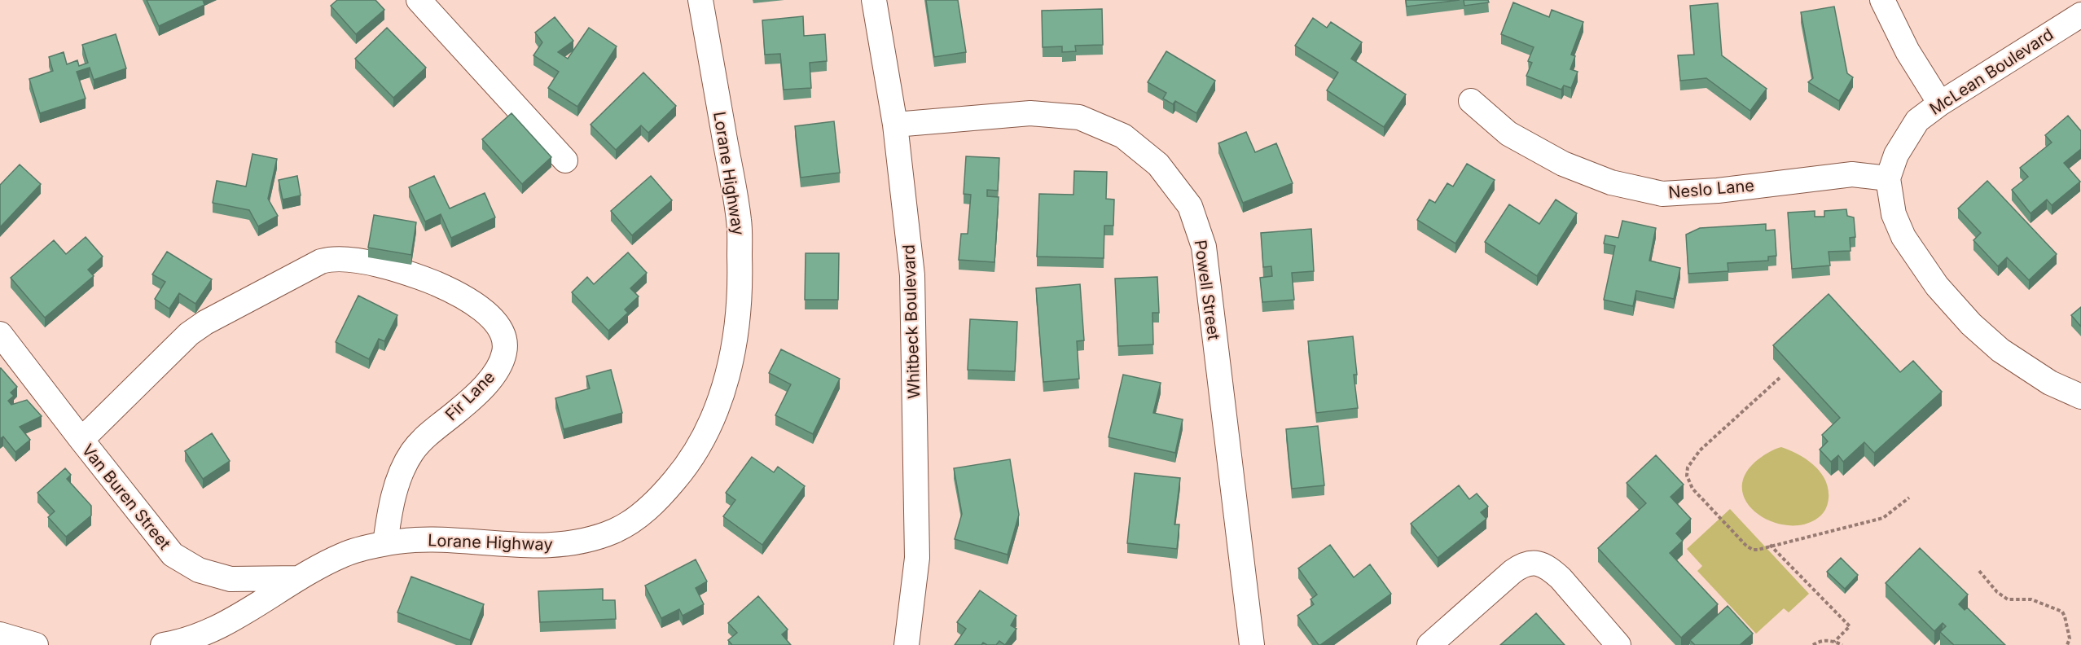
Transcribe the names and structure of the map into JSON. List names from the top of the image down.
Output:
{
  "streets": {
    "street": [
      "McLean Boulevard",
      "Lorane Highway",
      "Neslo Lane",
      "Powell Street",
      "Whitbeck Boulevard",
      "Fir Lane",
      "Van Buren Street"
    ]
  },
  "crossings": [
    ["McLean Boulevard", "Neslo Lane"],
    ["Lorane Highway", "Fir Lane"],
    ["Lorane Highway", "Van Buren Street"],
    ["Powell Street", "Whitbeck Boulevard"],
    ["Fir Lane", "Van Buren Street"]
  ]
}
